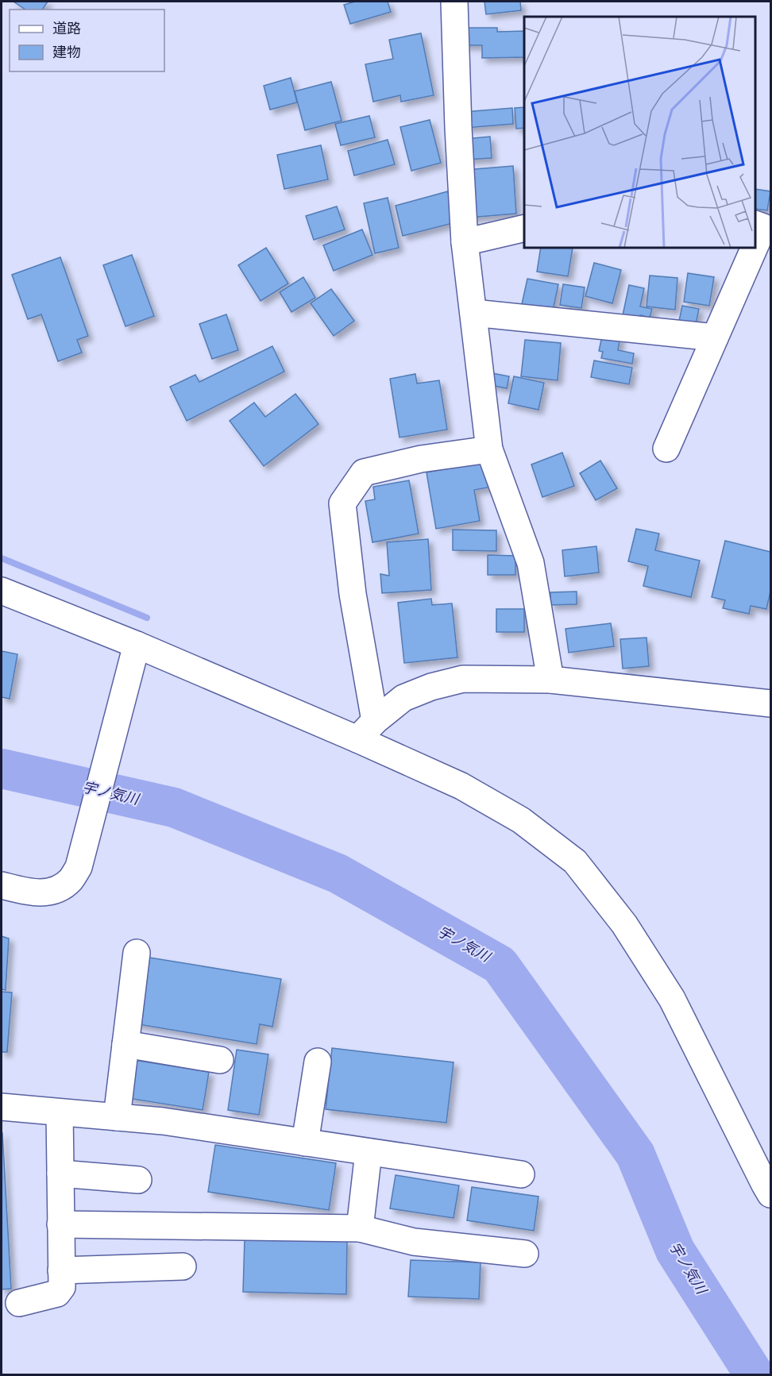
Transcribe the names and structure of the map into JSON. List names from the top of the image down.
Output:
{
  "water": ["宇ノ気川"],
  "legend": ["道路", "建物"]
}
